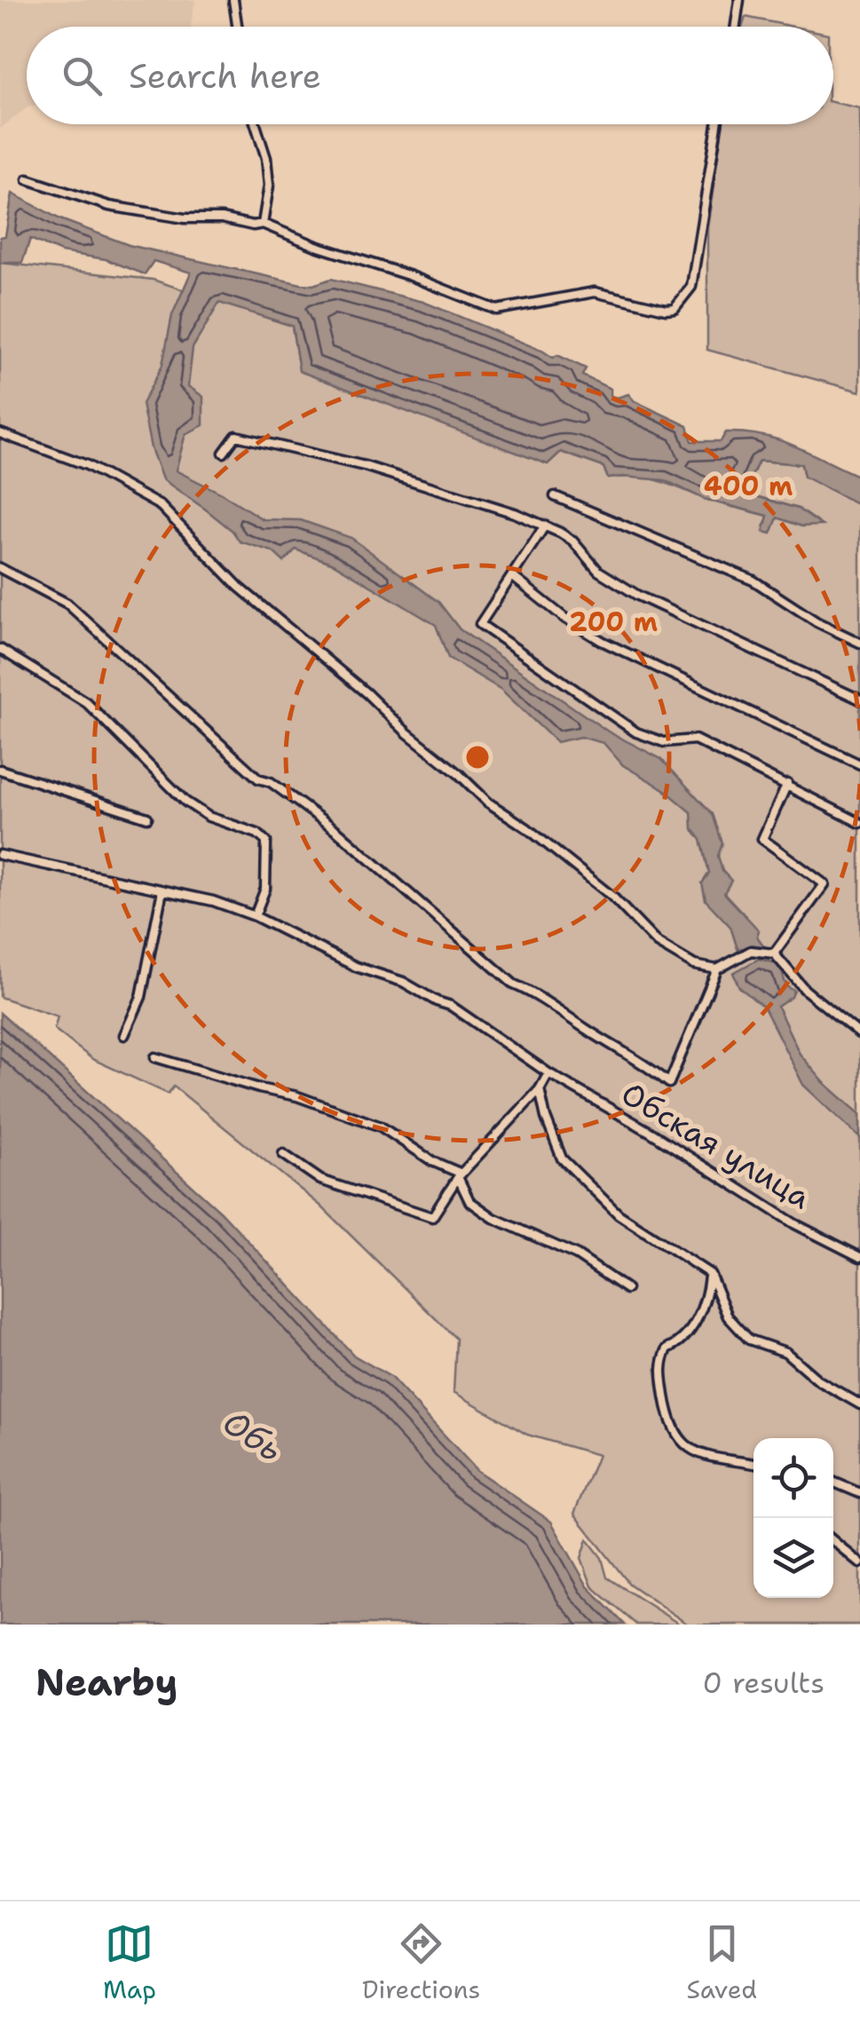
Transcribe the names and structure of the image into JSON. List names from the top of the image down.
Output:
{
  "streets": {
    "street": ["Обская улица"]
  },
  "water": ["Обь"],
  "page": {
    "search": "Search here",
    "heading": ["Nearby", "0 results"],
    "nav": ["Map", "Directions", "Saved"]
  },
  "rings": ["400 m", "200 m"]
}
